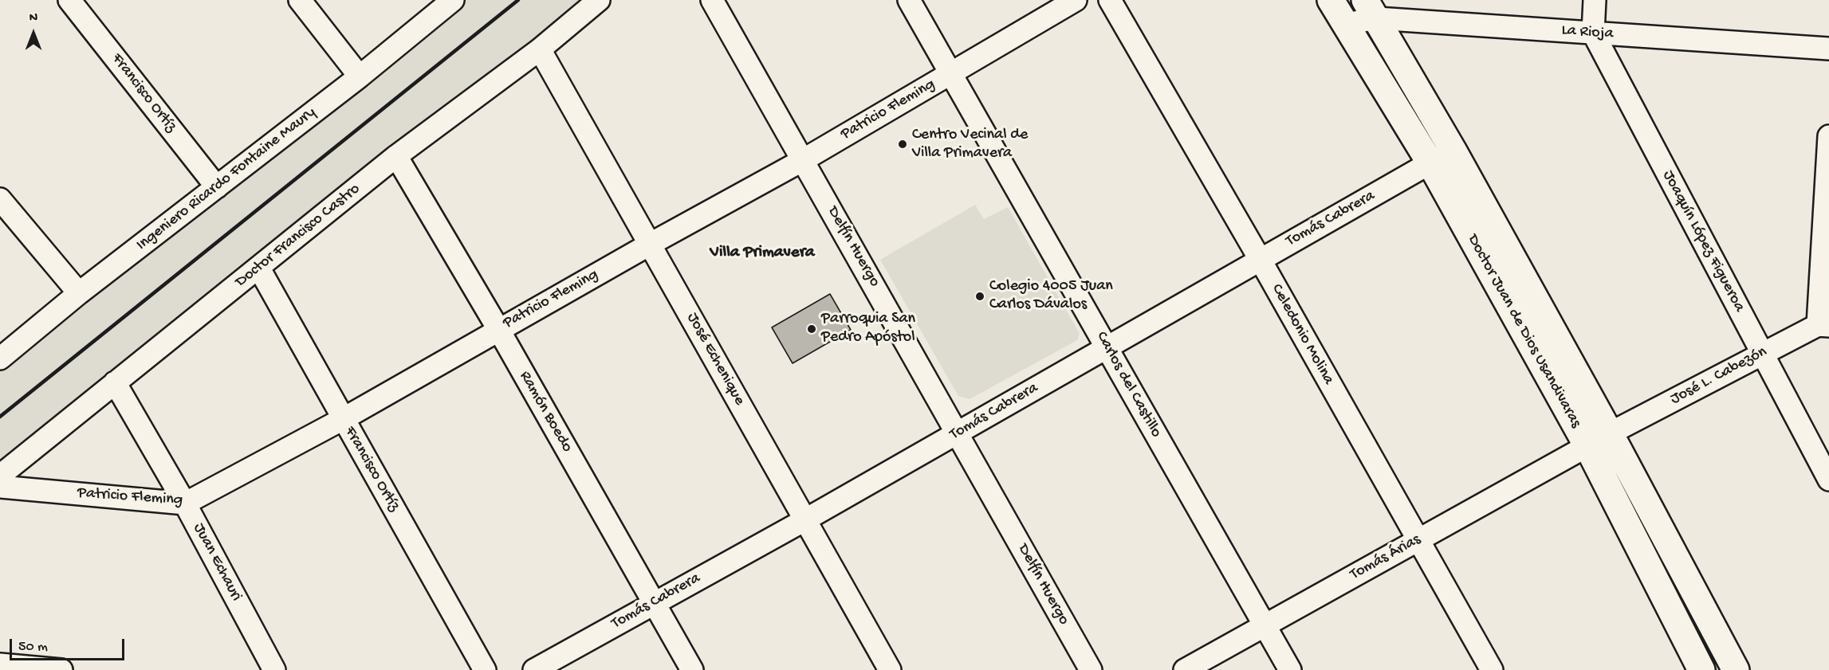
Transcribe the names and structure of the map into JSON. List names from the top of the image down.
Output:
{
  "streets": {
    "main road": ["Doctor Juan de Dios Usandivaras"],
    "street": [
      "La Rioja",
      "Francisco Ortíz",
      "Patricio Fleming",
      "Ingeniero Ricardo Fontaine Maury",
      "Tomás Cabrera",
      "Doctor Francisco Castro",
      "Joaquín López Figueroa",
      "Delfín Huergo",
      "Celedonio Molina",
      "José Echenique",
      "José L. Cabezón",
      "Carlos del Castillo",
      "Ramón Boedo",
      "Tomás Árias",
      "Juan Echauri"
    ]
  },
  "crossings": [
    ["La Rioja", "Joaquín López Figueroa"],
    ["La Rioja", "Doctor Juan de Dios Usandivaras"],
    ["Francisco Ortíz", "Patricio Fleming"],
    ["Francisco Ortíz", "Ingeniero Ricardo Fontaine Maury"],
    ["Francisco Ortíz", "Doctor Francisco Castro"],
    ["Patricio Fleming", "Delfín Huergo"],
    ["Patricio Fleming", "José Echenique"],
    ["Patricio Fleming", "Carlos del Castillo"],
    ["Patricio Fleming", "Ramón Boedo"],
    ["Patricio Fleming", "Juan Echauri"],
    ["Tomás Cabrera", "Delfín Huergo"],
    ["Tomás Cabrera", "Doctor Juan de Dios Usandivaras"],
    ["Tomás Cabrera", "Celedonio Molina"],
    ["Tomás Cabrera", "José Echenique"],
    ["Tomás Cabrera", "Carlos del Castillo"],
    ["Tomás Cabrera", "Ramón Boedo"],
    ["Doctor Francisco Castro", "José Echenique"],
    ["Doctor Francisco Castro", "Ramón Boedo"],
    ["Doctor Francisco Castro", "Juan Echauri"],
    ["Joaquín López Figueroa", "José L. Cabezón"],
    ["Doctor Juan de Dios Usandivaras", "José L. Cabezón"],
    ["Doctor Juan de Dios Usandivaras", "Tomás Árias"],
    ["Celedonio Molina", "Tomás Árias"],
    ["José L. Cabezón", "Tomás Árias"],
    ["Carlos del Castillo", "Tomás Árias"]
  ],
  "districts": ["Villa Primavera"],
  "places": ["Centro Vecinal de Villa Primavera", "Colegio 4005 Juan Carlos Dávalos", "Parroquia San Pedro Apóstol"],
  "scale_bar": "50 m",
  "north": "top"
}
